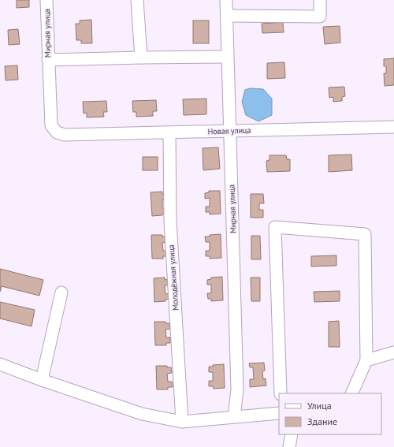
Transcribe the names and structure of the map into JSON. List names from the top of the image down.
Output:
{
  "streets": {
    "street": ["Мирная улица", "Новая улица", "Молодёжная улица"]
  },
  "crossings": [
    ["Мирная улица", "Новая улица"],
    ["Новая улица", "Молодёжная улица"]
  ],
  "legend": ["Улица", "Здание"]
}
